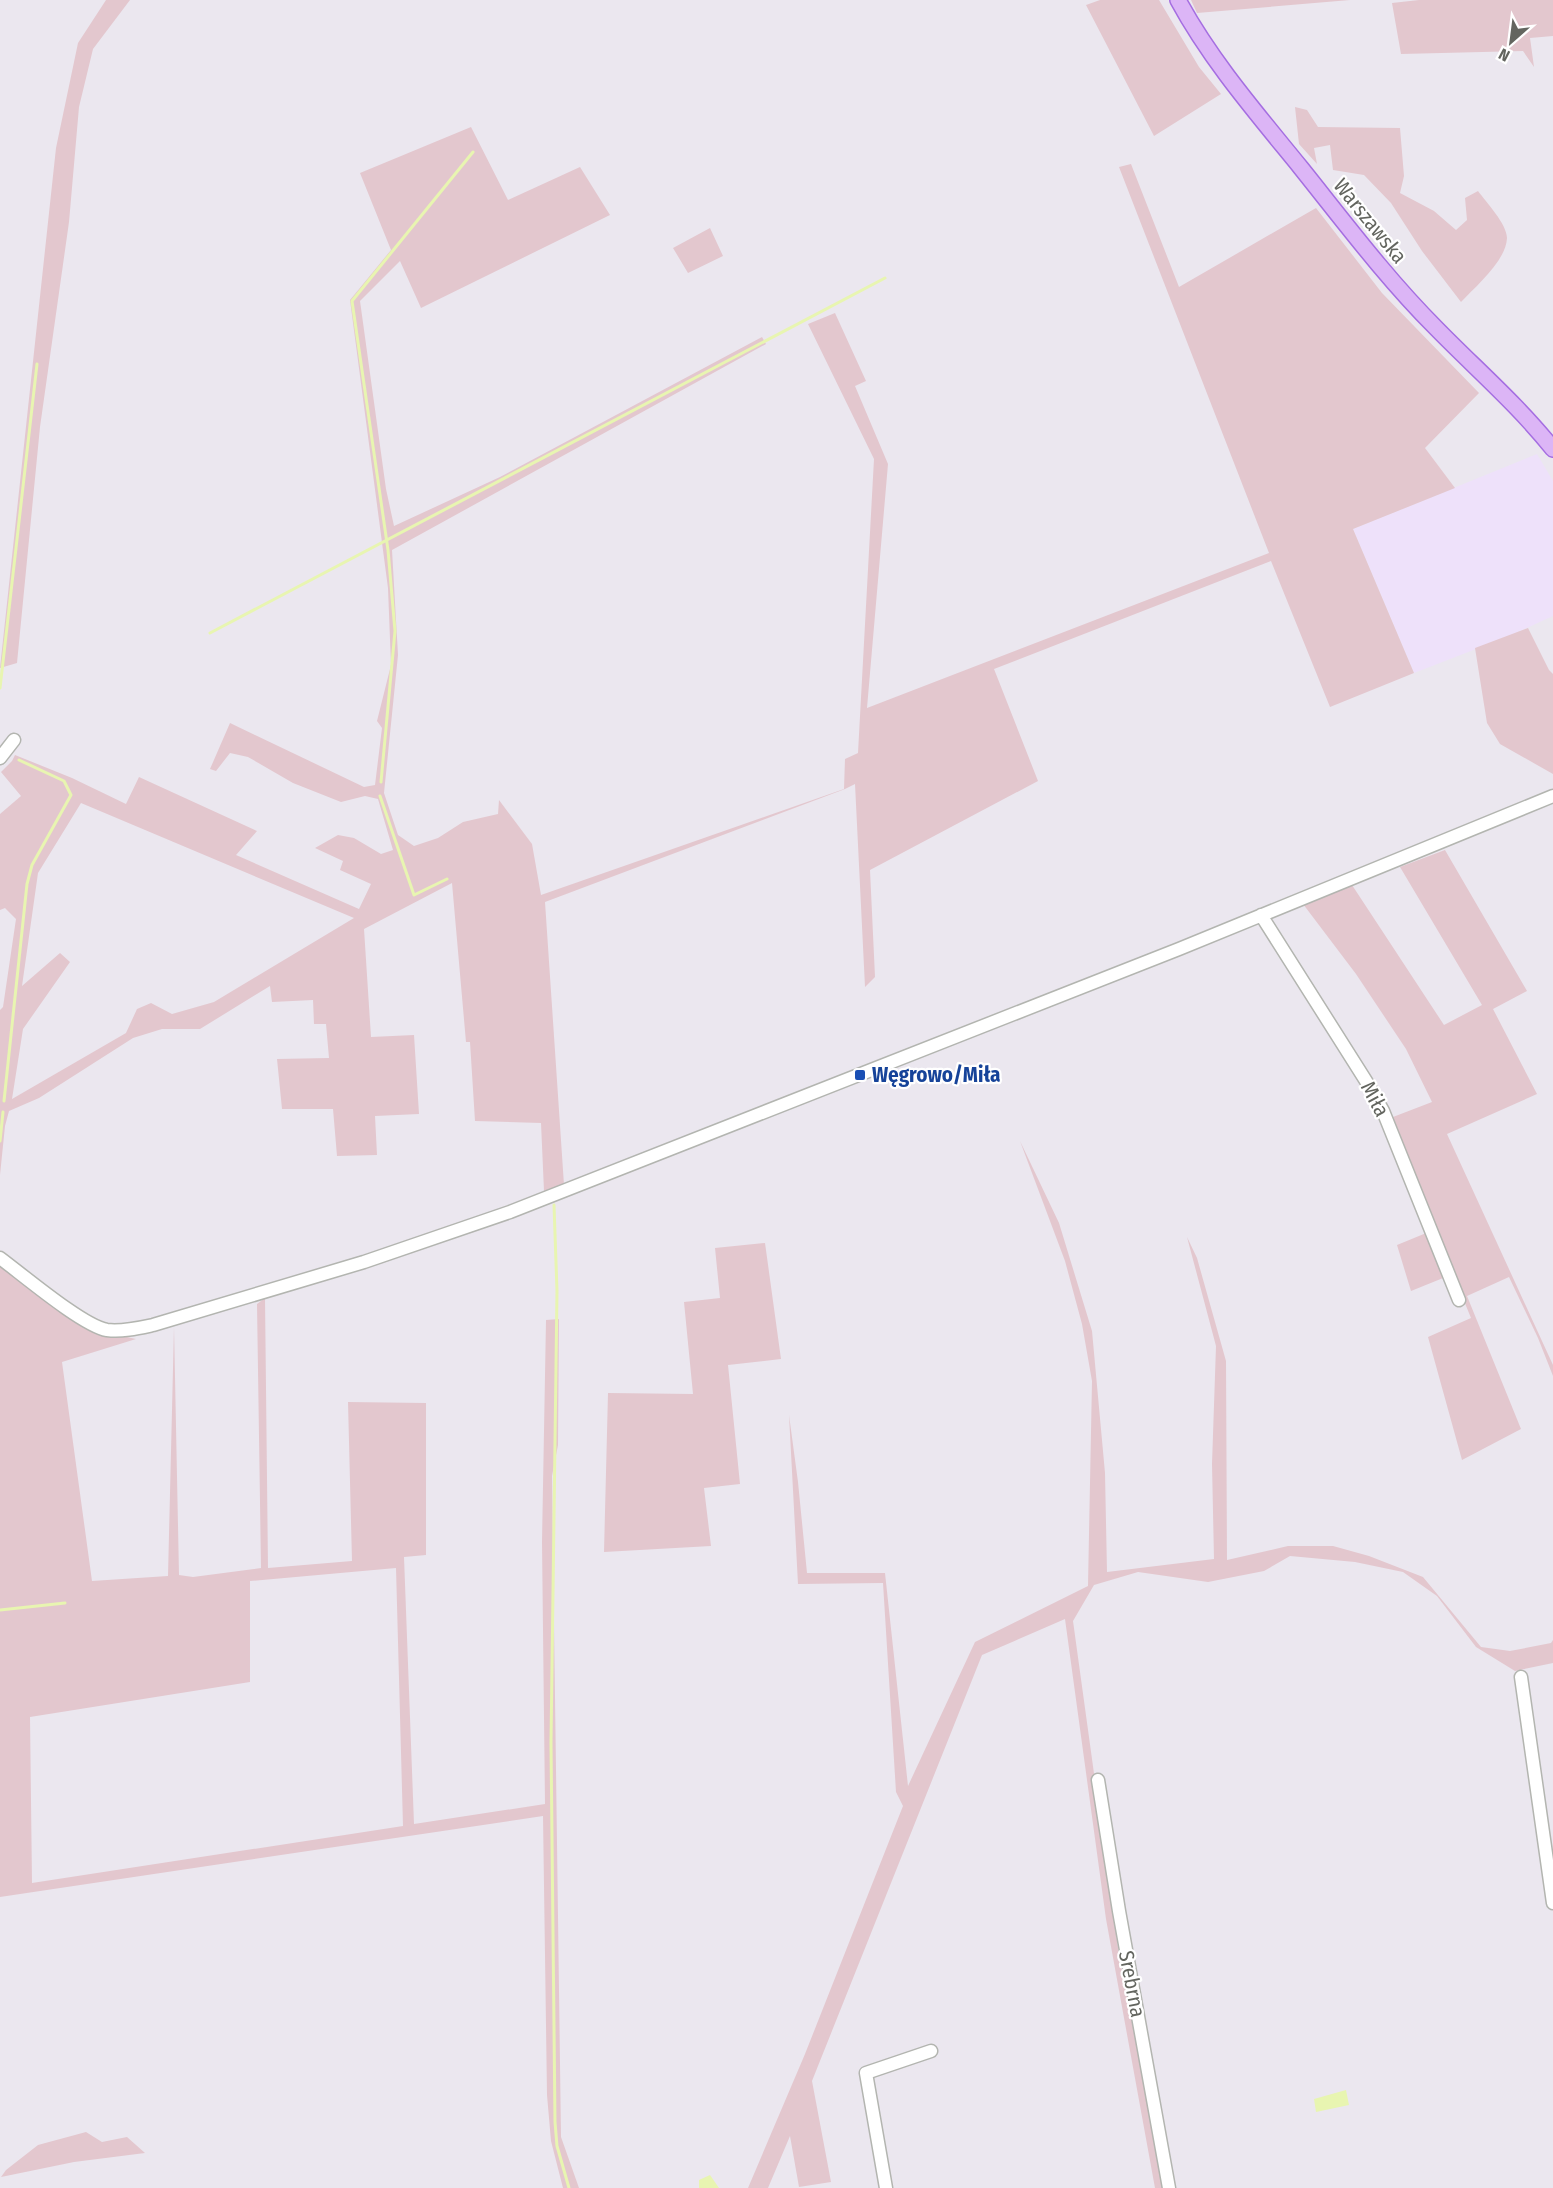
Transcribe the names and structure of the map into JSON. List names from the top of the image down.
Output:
{
  "streets": {
    "main road": ["Warszawska"],
    "street": ["Miła", "Srebrna"]
  },
  "places": {
    "transit": ["Węgrowo/Miła"]
  },
  "north": "bottom left"
}
